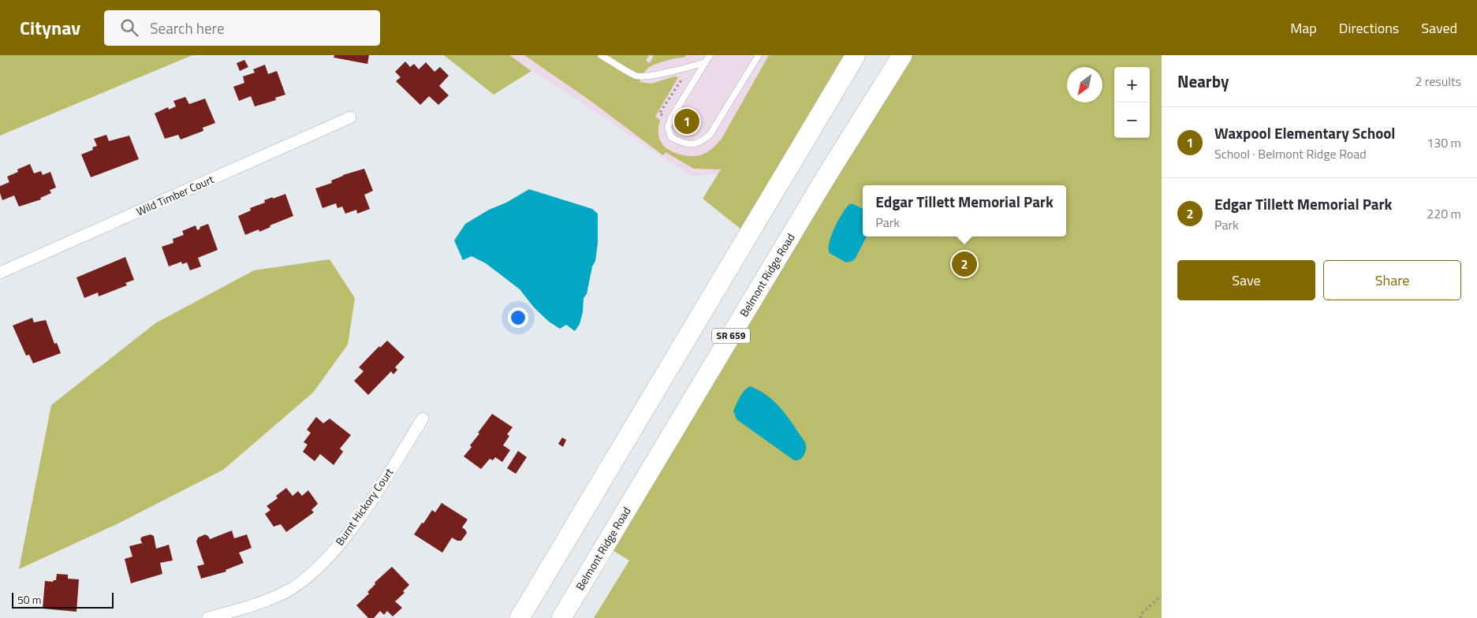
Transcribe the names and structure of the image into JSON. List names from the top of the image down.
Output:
{
  "streets": {
    "main road": ["Belmont Ridge Road", "SR 659"],
    "street": ["Wild Timber Court", "Burnt Hickory Court"]
  },
  "scale_bar": "50 m",
  "north": "bottom left",
  "page": {
    "header": "Citynav",
    "search": "Search here",
    "nav": ["Map", "Directions", "Saved"],
    "heading": ["Nearby", "2 results"],
    "map_buttons": ["+", "−"],
    "list": [
      {
        "mark": "1",
        "name": "Waxpool Elementary School",
        "note": "School · Belmont Ridge Road",
        "value": "130 m"
      },
      {
        "mark": "2",
        "name": "Edgar Tillett Memorial Park",
        "note": "Park",
        "value": "220 m"
      }
    ],
    "pins": ["1", "2"],
    "popup": ["Edgar Tillett Memorial Park", "Park"],
    "buttons": ["Save", "Share"],
    "scale": "50 m"
  }
}
